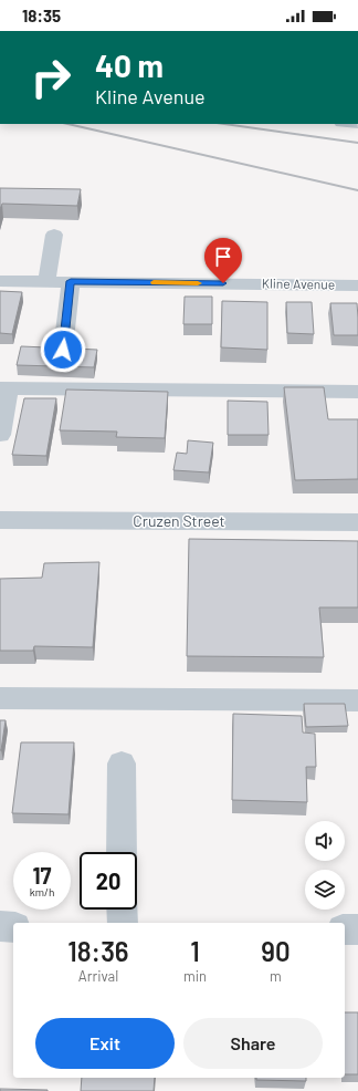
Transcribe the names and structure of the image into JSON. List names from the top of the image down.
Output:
{
  "streets": {
    "street": ["Kline Avenue", "Cruzen Street"]
  },
  "page": {
    "status": "18:35",
    "turn": ["40 m", "Kline Avenue"],
    "speed": "17 km/h",
    "limit": "20",
    "eta": [
      "18:36",
      "Arrival",
      "1",
      "min",
      "90",
      "m"
    ],
    "buttons": ["Exit", "Share"]
  }
}
